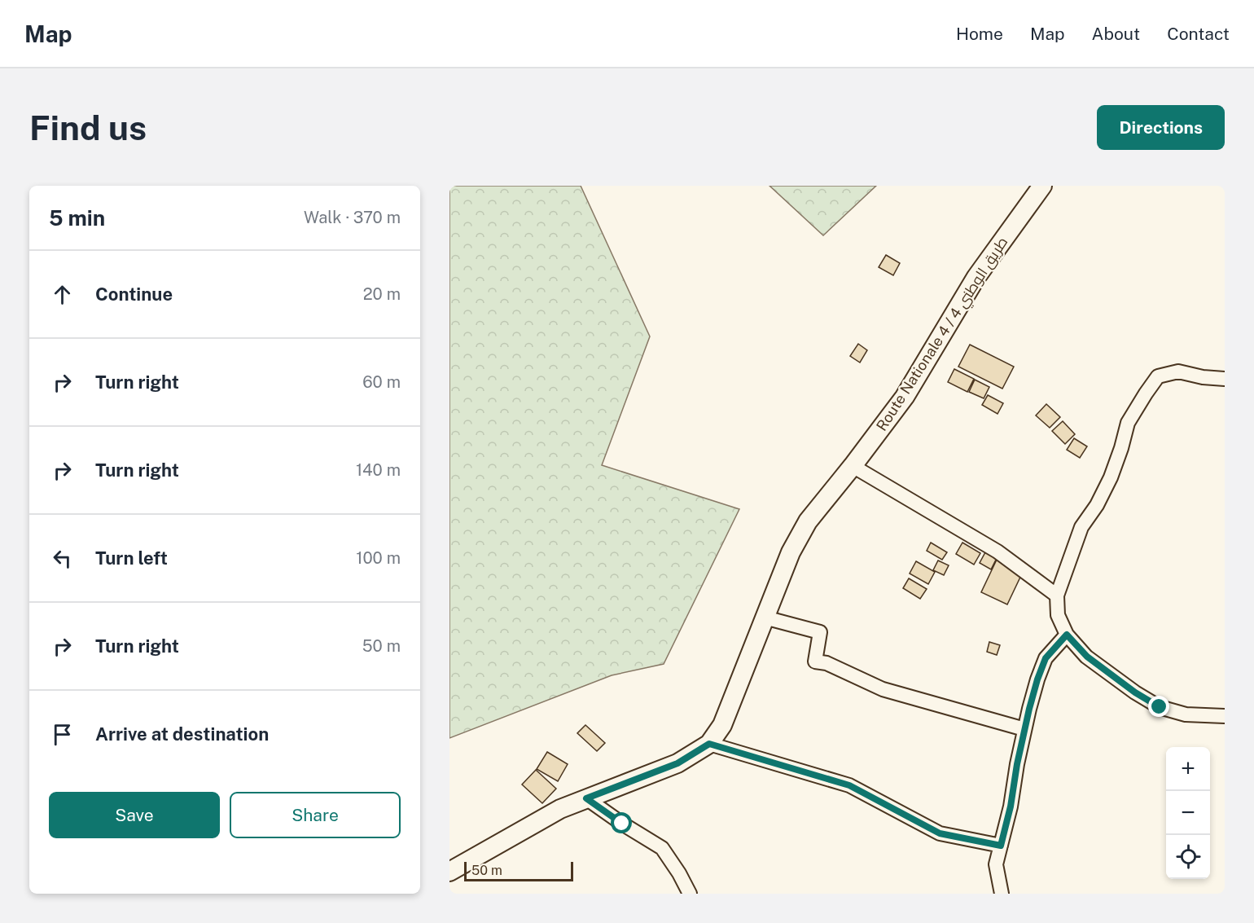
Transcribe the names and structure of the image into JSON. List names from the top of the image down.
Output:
{
  "streets": {
    "main road": ["Route Nationale 4 / طريق الوطني 4"]
  },
  "scale_bar": "50 m",
  "page": {
    "header": "Map",
    "nav": [
      "Home",
      "Map",
      "About",
      "Contact"
    ],
    "buttons": [
      "Directions",
      ["Save", "Share"]
    ],
    "title": "Find us",
    "heading": ["5 min", "Walk · 370 m"],
    "list": [
      ["Continue", "20 m"],
      ["Turn right", "60 m"],
      ["Turn right", "140 m"],
      ["Turn left", "100 m"],
      ["Turn right", "50 m"],
      "Arrive at destination"
    ],
    "map_buttons": ["+", "−"],
    "scale": "50 m"
  }
}
